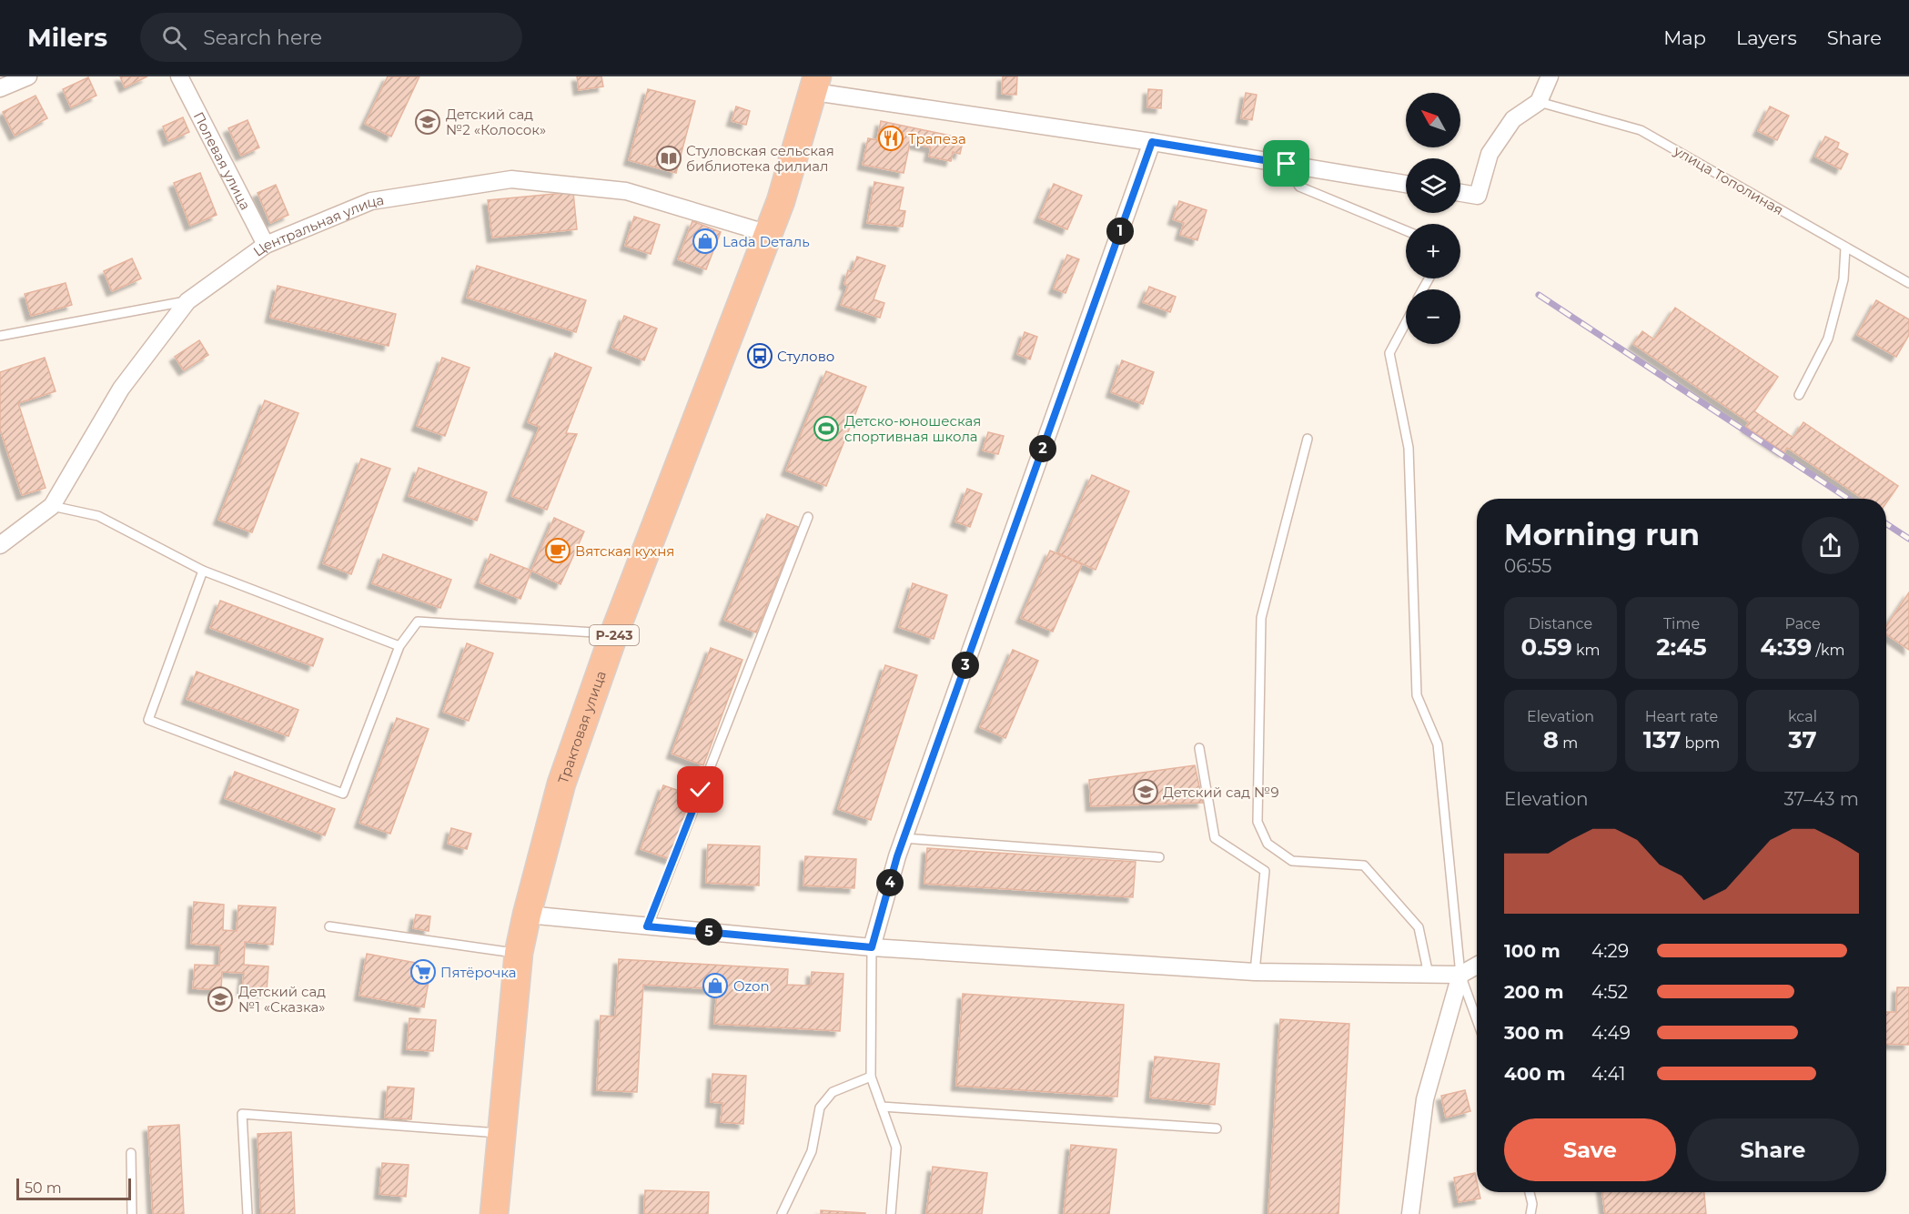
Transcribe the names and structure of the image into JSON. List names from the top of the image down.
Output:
{
  "streets": {
    "highway": ["Р-243", "Трактовая улица"],
    "street": ["Полевая улица", "Центральная улица"],
    "lane": ["улица Тополиная"]
  },
  "crossings": [
    ["Полевая улица", "Центральная улица"],
    ["Центральная улица", "Трактовая улица"]
  ],
  "places": {
    "school or university": ["Детский сад №2 «Колосок»", "Детский сад №9", "Детский сад №1 «Сказка»"],
    "restaurant": ["Трапеза"],
    "library": ["Стуловская сельская библиотека филиал"],
    "shop": ["Lada Dеталь", "Ozon"],
    "bus stop": ["Стулово"],
    "sports": ["Детско-юношеская спортивная школа"],
    "cafe": ["Вятская кухня"],
    "supermarket": ["Пятёрочка"]
  },
  "scale_bar": "50 m",
  "north": "top left",
  "page": {
    "header": "Milers",
    "search": "Search here",
    "nav": ["Map", "Layers", "Share"],
    "map_buttons": ["+", "−"],
    "pins": [
      "1",
      "2",
      "3",
      "4",
      "5"
    ],
    "heading": ["Morning run", "06:55"],
    "stats": [
      ["Distance", "0.59 km"],
      ["Time", "2:45"],
      ["Pace", "4:39 /km"],
      ["Elevation", "8 m"],
      ["Heart rate", "137 bpm"],
      ["kcal", "37"]
    ],
    "chart": ["Elevation", "37–43 m"],
    "list": [
      {
        "name": "100 m",
        "note": "4:29"
      },
      {
        "name": "200 m",
        "note": "4:52"
      },
      {
        "name": "300 m",
        "note": "4:49"
      },
      {
        "name": "400 m",
        "note": "4:41"
      }
    ],
    "buttons": ["Save", "Share"],
    "scale": "50 m"
  }
}
